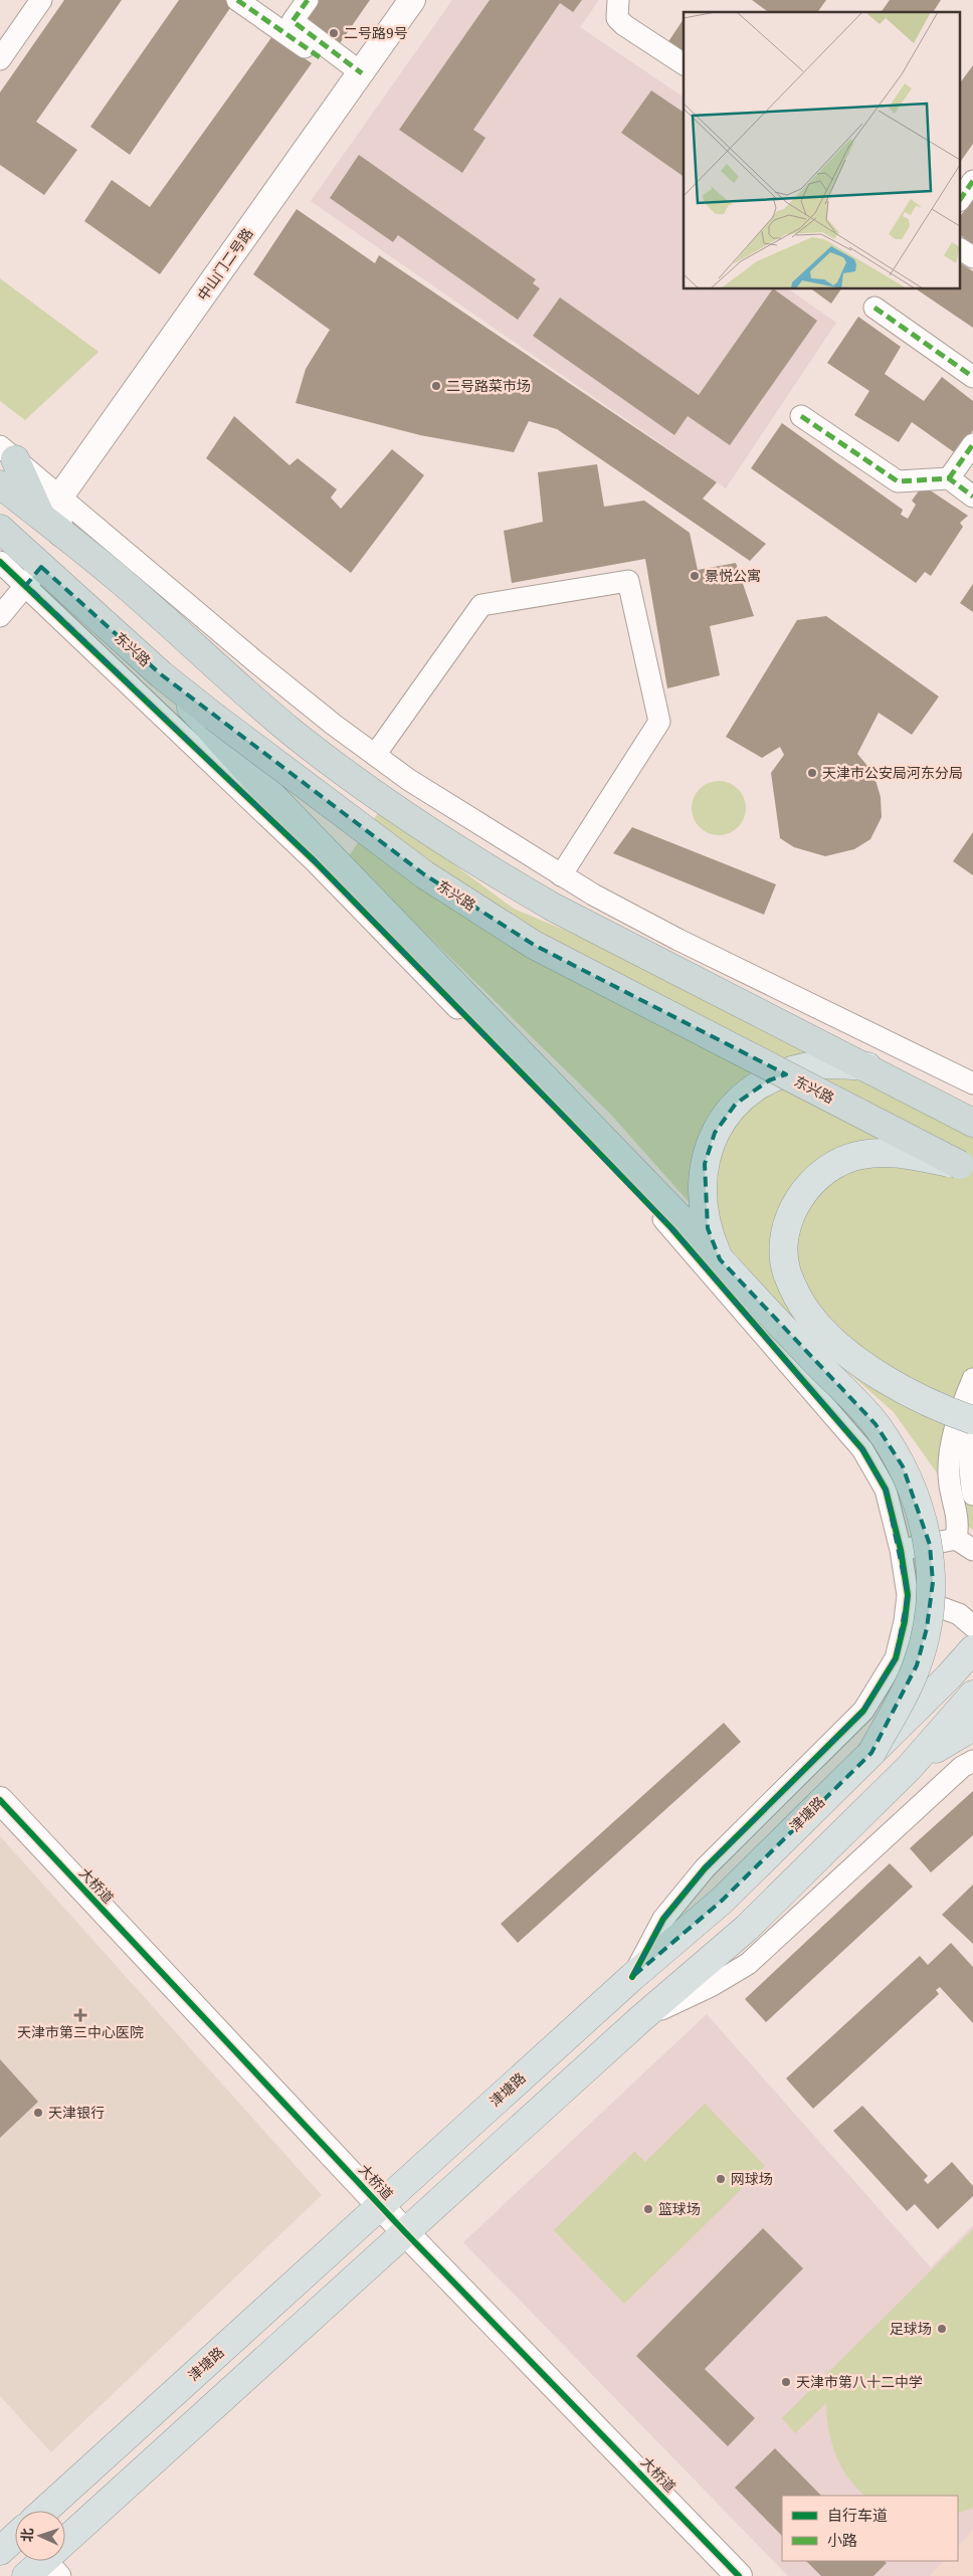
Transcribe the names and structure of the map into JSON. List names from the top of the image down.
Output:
{
  "streets": {
    "highway": ["东兴路"],
    "main road": ["津塘路"],
    "street": ["中山门二号路", "大桥道"]
  },
  "crossings": [
    ["津塘路", "大桥道"]
  ],
  "places": {
    "other": [
      "二号路9号",
      "二号路菜市场",
      "景悦公寓",
      "天津市公安局河东分局",
      "天津银行",
      "网球场",
      "篮球场",
      "足球场",
      "天津市第八十二中学"
    ],
    "health": ["天津市第三中心医院"]
  },
  "legend": ["自行车道", "小路"],
  "north": "left"
}
